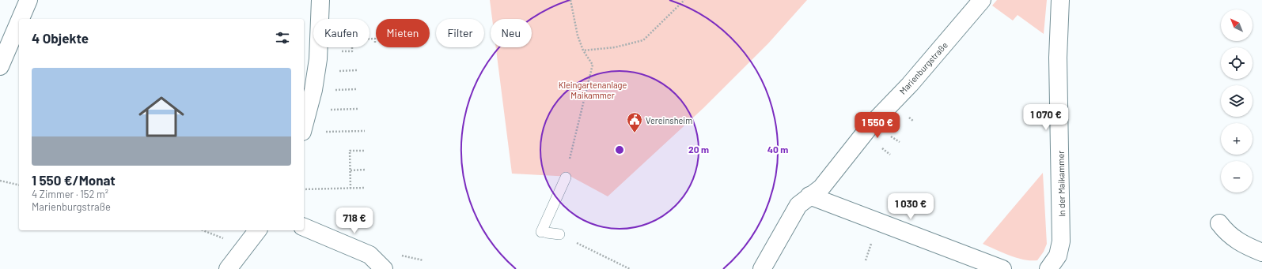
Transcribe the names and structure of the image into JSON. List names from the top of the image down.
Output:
{
  "streets": {
    "street": ["Marienburgstraße", "In der Maikammer"]
  },
  "parks": ["Kleingartenanlage Maikammer"],
  "places": {
    "public building": ["Vereinsheim"]
  },
  "north": "top left",
  "page": {
    "map_buttons": ["+", "−"],
    "chip": [
      "Kaufen",
      "Mieten",
      "Filter",
      "Neu"
    ],
    "heading": "4 Objekte",
    "list": [
      {
        "name": "1 550 €/Monat",
        "note": "4 Zimmer · 152 m² · Marienburgstraße"
      }
    ],
    "price": [
      "1 070 €",
      "1 550 €",
      "1 030 €",
      "718 €"
    ]
  },
  "rings": ["20 m", "40 m"]
}
